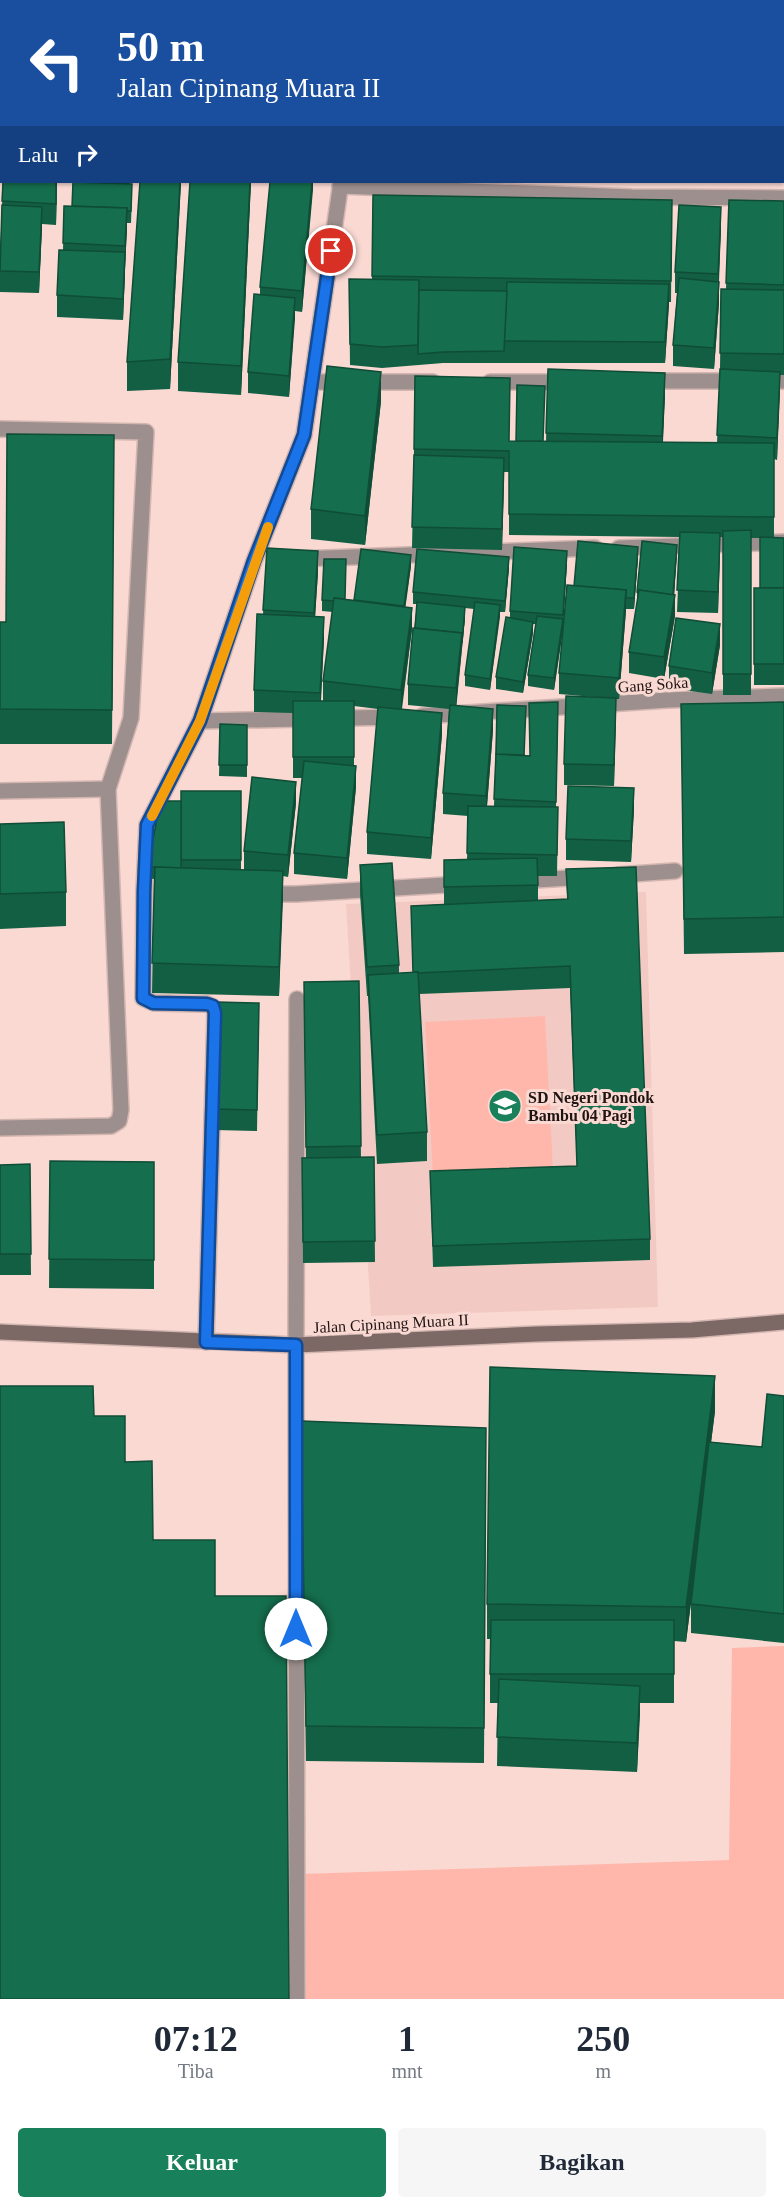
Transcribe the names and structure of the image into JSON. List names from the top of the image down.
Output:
{
  "streets": {
    "street": ["Gang Soka", "Jalan Cipinang Muara II"]
  },
  "places": {
    "school or university": ["SD Negeri Pondok Bambu 04 Pagi"]
  },
  "page": {
    "turn": ["50 m", "Jalan Cipinang Muara II"],
    "then": "Lalu",
    "eta": [
      "07:12",
      "Tiba",
      "1",
      "mnt",
      "250",
      "m"
    ],
    "buttons": ["Keluar", "Bagikan"]
  }
}
